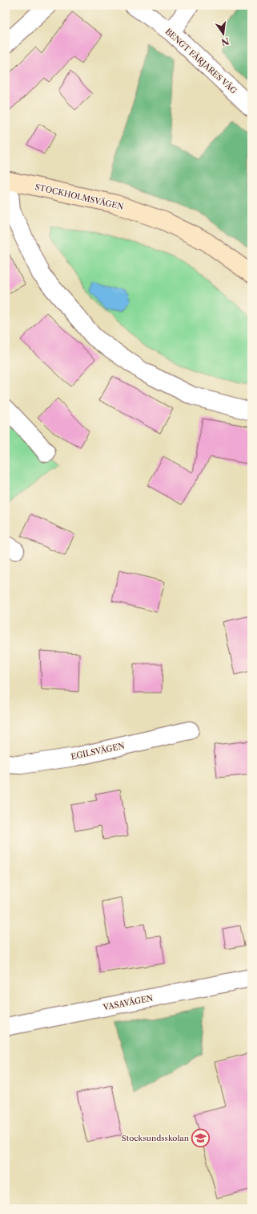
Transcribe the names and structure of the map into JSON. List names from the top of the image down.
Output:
{
  "streets": {
    "street": [
      "BENGT FÄRJARES VÄG",
      "STOCKHOLMSVÄGEN",
      "EGILSVÄGEN",
      "VASAVÄGEN"
    ]
  },
  "places": {
    "school or university": ["Stocksundsskolan"]
  },
  "north": "bottom"
}
